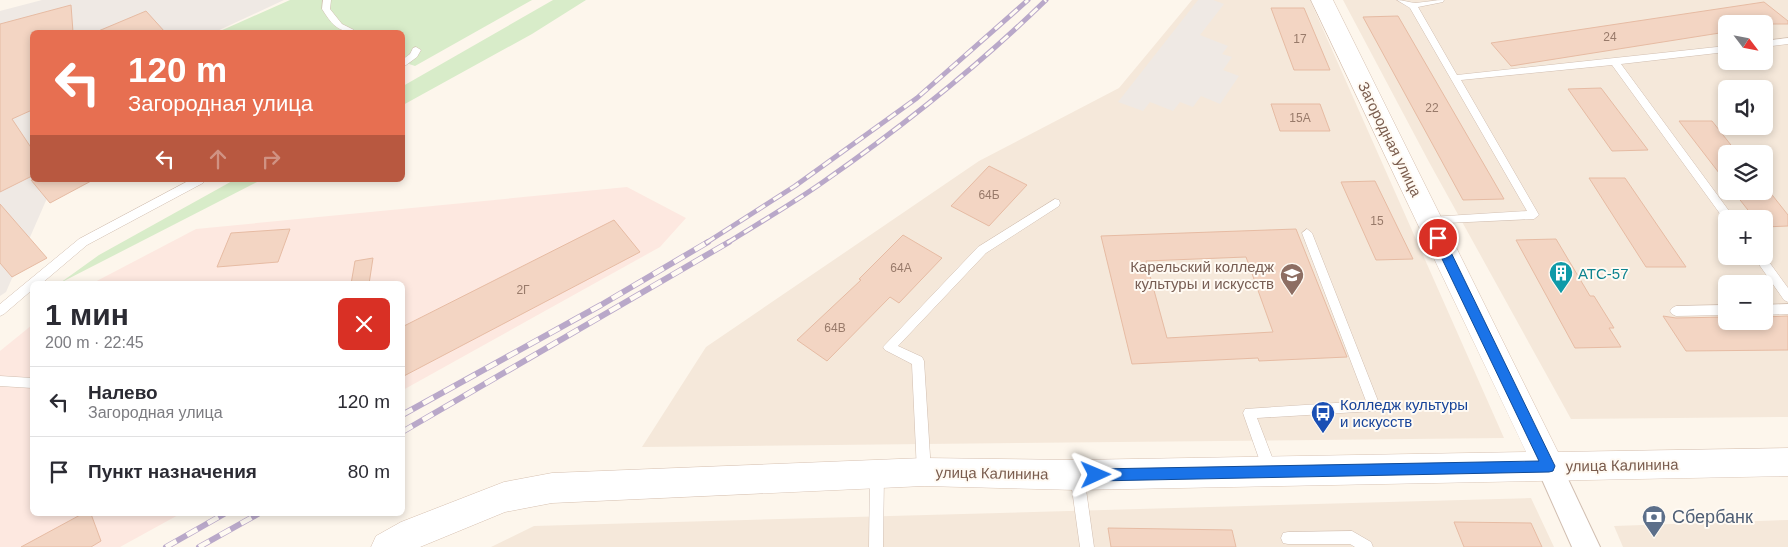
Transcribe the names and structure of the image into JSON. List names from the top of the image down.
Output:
{
  "streets": {
    "main road": ["Загородная улица", "улица Калинина"]
  },
  "crossings": [
    ["Загородная улица", "улица Калинина"]
  ],
  "places": {
    "building": ["АТС-57"],
    "school or university": ["Карельский колледж культуры и искусств"],
    "bus stop": ["Колледж культуры и искусств"],
    "bank": ["Сбербанк"]
  },
  "house_numbers": [
    "24",
    "17",
    "22",
    "15А",
    "64Б",
    "15",
    "64А",
    "2Г",
    "64В"
  ],
  "north": "bottom right",
  "page": {
    "map_buttons": ["+", "−"],
    "turn": ["120 m", "Загородная улица"],
    "heading": ["1 мин", "200 m · 22:45"],
    "list": [
      {
        "name": "Налево",
        "note": "Загородная улица",
        "value": "120 m"
      },
      {
        "name": "Пункт назначения",
        "value": "80 m"
      }
    ]
  }
}
